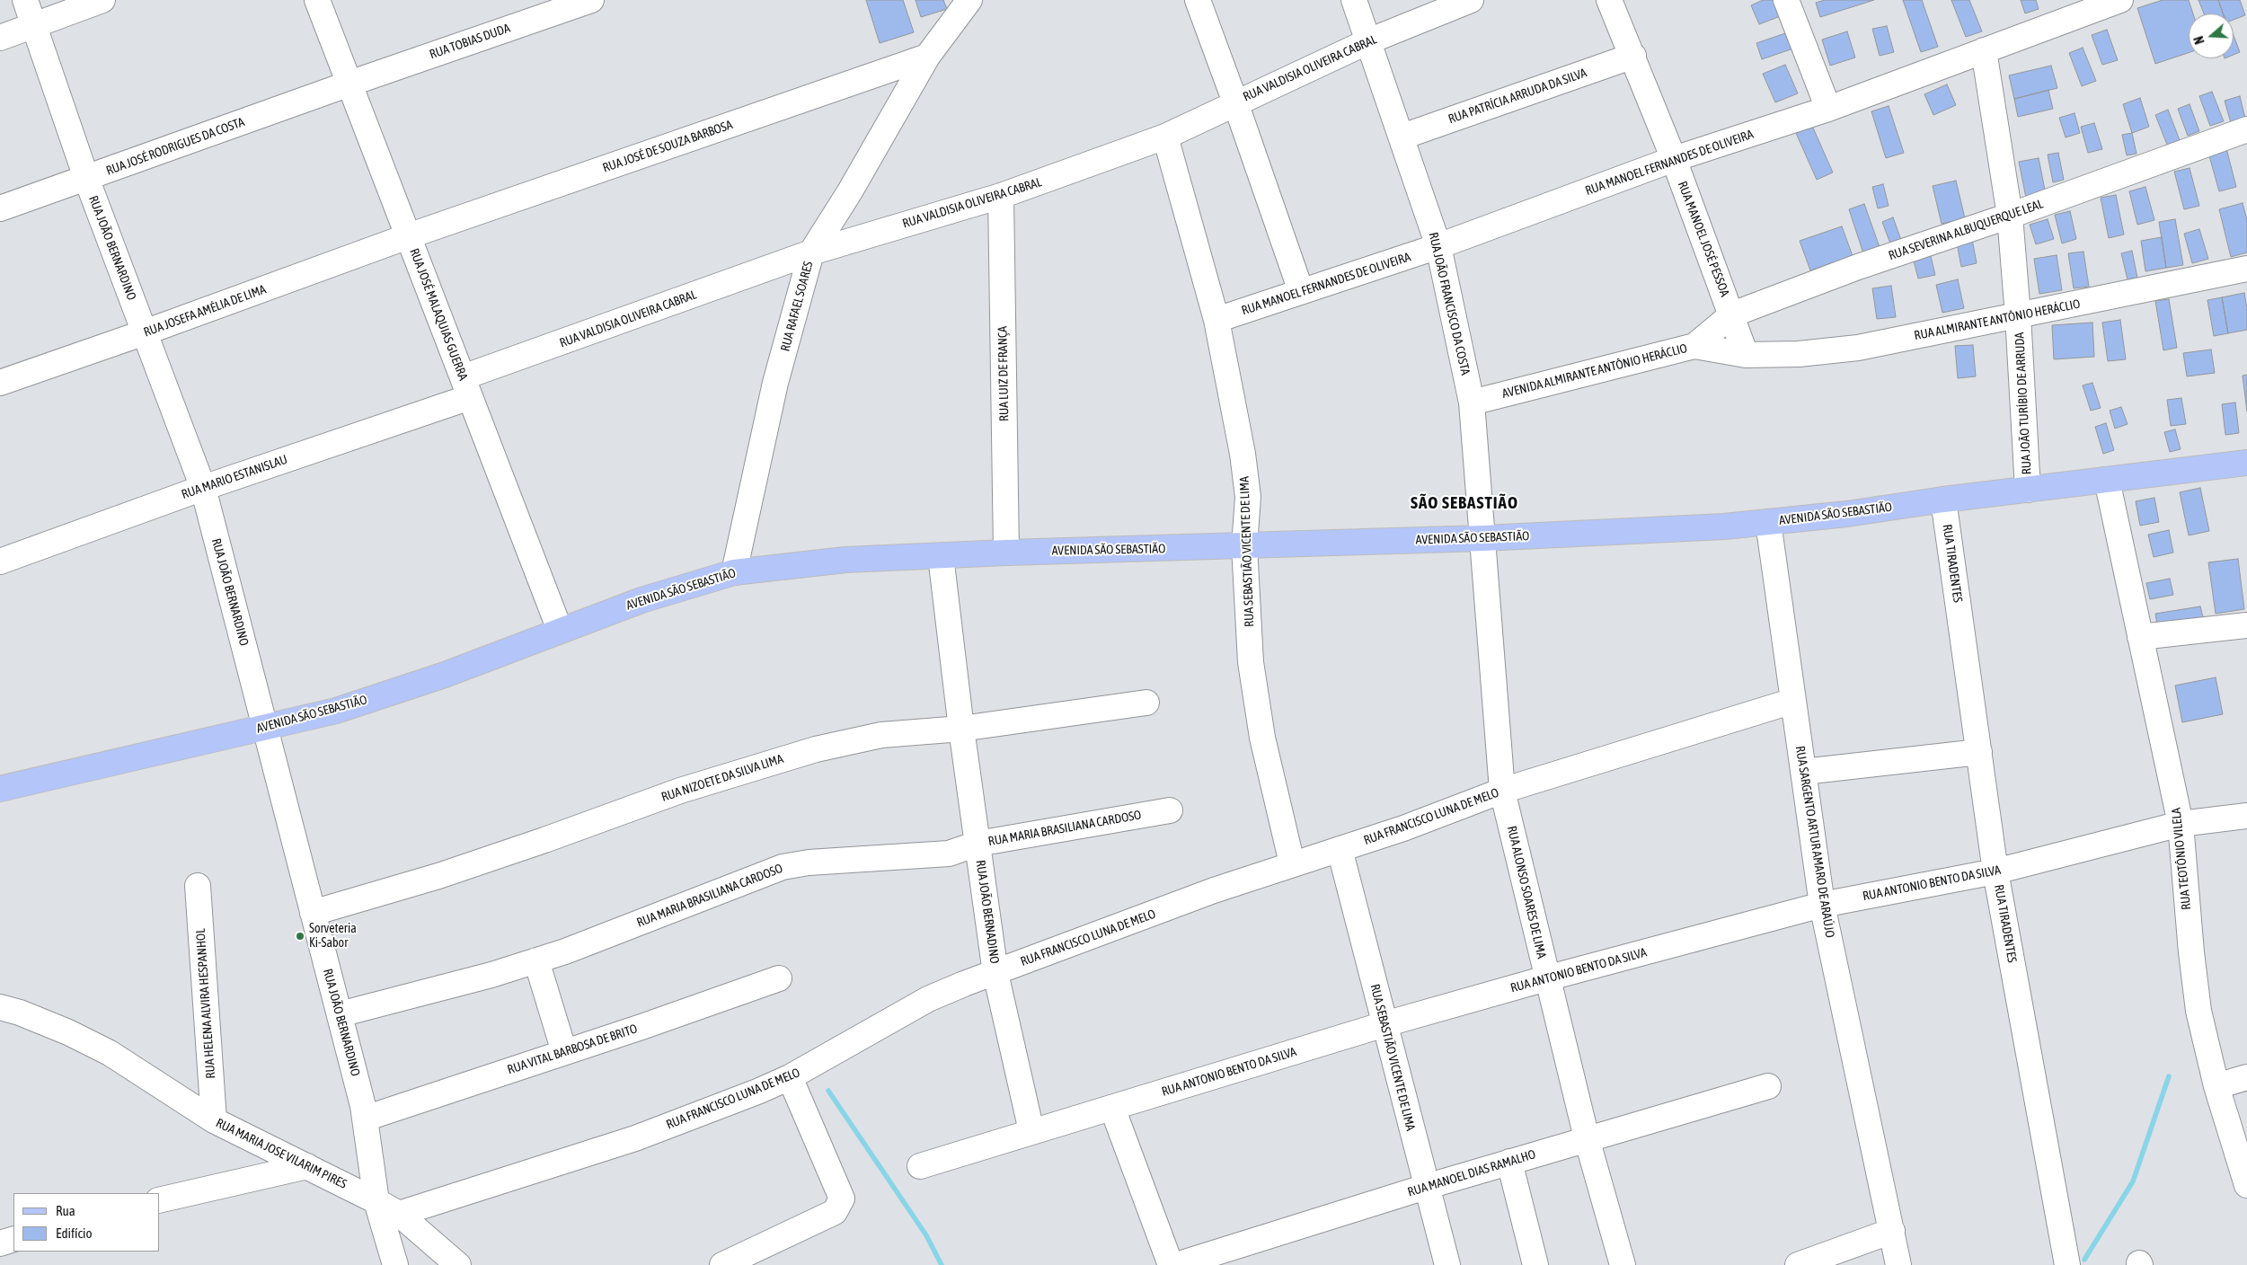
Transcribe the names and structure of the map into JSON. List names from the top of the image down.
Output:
{
  "streets": {
    "main road": ["AVENIDA SÃO SEBASTIÃO"],
    "street": [
      "RUA TOBIAS DUDA",
      "RUA VALDISIA OLIVEIRA CABRAL",
      "RUA PATRÍCIA ARRUDA DA SILVA",
      "RUA JOSÉ RODRIGUES DA COSTA",
      "RUA JOSÉ DE SOUZA BARBOSA",
      "RUA MANOEL FERNANDES DE OLIVEIRA",
      "RUA SEVERINA ALBUQUERQUE LEAL",
      "RUA MANOEL JOSÉ PESSOA",
      "RUA JOÃO BERNARDINO",
      "RUA JOÃO FRANCISCO DA COSTA",
      "RUA RAFAEL SOARES",
      "RUA JOSEFA AMÉLIA DE LIMA",
      "RUA JOSÉ MALAQUIAS GUERRA",
      "RUA ALMIRANTE ANTÔNIO HERÁCLIO",
      "AVENIDA ALMIRANTE ANTÔNIO HERÁCLIO",
      "RUA LUIZ DE FRANÇA",
      "RUA JOÃO TURÍBIO DE ARRUDA",
      "RUA MARIO ESTANISLAU",
      "RUA SEBASTIÃO VICENTE DE LIMA",
      "RUA TIRADENTES",
      "RUA NIZOETE DA SILVA LIMA",
      "RUA FRANCISCO LUNA DE MELO",
      "RUA MARIA BRASILIANA CARDOSO",
      "RUA SARGENTO ARTUR AMARO DE ARAÚJO",
      "RUA TEOTÔNIO VILELA",
      "RUA ANTONIO BENTO DA SILVA",
      "RUA ALONSO SOARES DE LIMA",
      "RUA JOÃO BERNADINO",
      "RUA HELENA ALVIRA HESPANHOL",
      "RUA VITAL BARBOSA DE BRITO",
      "RUA MARIA JOSE VILARIM PIRES",
      "RUA MANOEL DIAS RAMALHO"
    ]
  },
  "crossings": [
    ["RUA TOBIAS DUDA", "RUA JOSÉ RODRIGUES DA COSTA"],
    ["RUA TOBIAS DUDA", "RUA JOSÉ MALAQUIAS GUERRA"],
    ["RUA VALDISIA OLIVEIRA CABRAL", "RUA JOÃO FRANCISCO DA COSTA"],
    ["RUA VALDISIA OLIVEIRA CABRAL", "RUA RAFAEL SOARES"],
    ["RUA VALDISIA OLIVEIRA CABRAL", "RUA JOSÉ MALAQUIAS GUERRA"],
    ["RUA VALDISIA OLIVEIRA CABRAL", "RUA LUIZ DE FRANÇA"],
    ["RUA VALDISIA OLIVEIRA CABRAL", "RUA MARIO ESTANISLAU"],
    ["RUA VALDISIA OLIVEIRA CABRAL", "RUA SEBASTIÃO VICENTE DE LIMA"],
    ["RUA PATRÍCIA ARRUDA DA SILVA", "RUA MANOEL JOSÉ PESSOA"],
    ["RUA PATRÍCIA ARRUDA DA SILVA", "RUA JOÃO FRANCISCO DA COSTA"],
    ["RUA JOSÉ RODRIGUES DA COSTA", "RUA JOÃO BERNARDINO"],
    ["RUA JOSÉ RODRIGUES DA COSTA", "RUA JOSÉ MALAQUIAS GUERRA"],
    ["RUA JOSÉ DE SOUZA BARBOSA", "RUA RAFAEL SOARES"],
    ["RUA JOSÉ DE SOUZA BARBOSA", "RUA JOSEFA AMÉLIA DE LIMA"],
    ["RUA JOSÉ DE SOUZA BARBOSA", "RUA JOSÉ MALAQUIAS GUERRA"],
    ["RUA MANOEL FERNANDES DE OLIVEIRA", "RUA MANOEL JOSÉ PESSOA"],
    ["RUA MANOEL FERNANDES DE OLIVEIRA", "RUA JOÃO FRANCISCO DA COSTA"],
    ["RUA MANOEL FERNANDES DE OLIVEIRA", "RUA JOÃO TURÍBIO DE ARRUDA"],
    ["RUA MANOEL FERNANDES DE OLIVEIRA", "RUA SEBASTIÃO VICENTE DE LIMA"],
    ["RUA SEVERINA ALBUQUERQUE LEAL", "RUA MANOEL JOSÉ PESSOA"],
    ["RUA SEVERINA ALBUQUERQUE LEAL", "AVENIDA ALMIRANTE ANTÔNIO HERÁCLIO"],
    ["RUA SEVERINA ALBUQUERQUE LEAL", "RUA JOÃO TURÍBIO DE ARRUDA"],
    ["RUA MANOEL JOSÉ PESSOA", "RUA ALMIRANTE ANTÔNIO HERÁCLIO"],
    ["RUA MANOEL JOSÉ PESSOA", "AVENIDA ALMIRANTE ANTÔNIO HERÁCLIO"],
    ["RUA JOÃO BERNARDINO", "RUA JOSEFA AMÉLIA DE LIMA"],
    ["RUA JOÃO BERNARDINO", "RUA MARIO ESTANISLAU"],
    ["RUA JOÃO BERNARDINO", "AVENIDA SÃO SEBASTIÃO"],
    ["RUA JOÃO BERNARDINO", "RUA NIZOETE DA SILVA LIMA"],
    ["RUA JOÃO BERNARDINO", "RUA MARIA BRASILIANA CARDOSO"],
    ["RUA JOÃO BERNARDINO", "RUA VITAL BARBOSA DE BRITO"],
    ["RUA JOÃO BERNARDINO", "RUA MARIA JOSE VILARIM PIRES"],
    ["RUA JOÃO FRANCISCO DA COSTA", "AVENIDA ALMIRANTE ANTÔNIO HERÁCLIO"],
    ["RUA JOÃO FRANCISCO DA COSTA", "AVENIDA SÃO SEBASTIÃO"],
    ["RUA JOÃO FRANCISCO DA COSTA", "RUA ALONSO SOARES DE LIMA"],
    ["RUA RAFAEL SOARES", "AVENIDA SÃO SEBASTIÃO"],
    ["RUA JOSEFA AMÉLIA DE LIMA", "RUA JOSÉ MALAQUIAS GUERRA"],
    ["RUA JOSÉ MALAQUIAS GUERRA", "RUA MARIO ESTANISLAU"],
    ["RUA JOSÉ MALAQUIAS GUERRA", "AVENIDA SÃO SEBASTIÃO"],
    ["RUA ALMIRANTE ANTÔNIO HERÁCLIO", "AVENIDA ALMIRANTE ANTÔNIO HERÁCLIO"],
    ["RUA ALMIRANTE ANTÔNIO HERÁCLIO", "RUA JOÃO TURÍBIO DE ARRUDA"],
    ["RUA LUIZ DE FRANÇA", "AVENIDA SÃO SEBASTIÃO"],
    ["RUA JOÃO TURÍBIO DE ARRUDA", "AVENIDA SÃO SEBASTIÃO"],
    ["AVENIDA SÃO SEBASTIÃO", "RUA SEBASTIÃO VICENTE DE LIMA"],
    ["AVENIDA SÃO SEBASTIÃO", "RUA TIRADENTES"],
    ["AVENIDA SÃO SEBASTIÃO", "RUA SARGENTO ARTUR AMARO DE ARAÚJO"],
    ["AVENIDA SÃO SEBASTIÃO", "RUA TEOTÔNIO VILELA"],
    ["AVENIDA SÃO SEBASTIÃO", "RUA ALONSO SOARES DE LIMA"],
    ["AVENIDA SÃO SEBASTIÃO", "RUA JOÃO BERNADINO"],
    ["RUA SEBASTIÃO VICENTE DE LIMA", "RUA FRANCISCO LUNA DE MELO"],
    ["RUA SEBASTIÃO VICENTE DE LIMA", "RUA ANTONIO BENTO DA SILVA"],
    ["RUA SEBASTIÃO VICENTE DE LIMA", "RUA MANOEL DIAS RAMALHO"],
    ["RUA TIRADENTES", "RUA ANTONIO BENTO DA SILVA"],
    ["RUA NIZOETE DA SILVA LIMA", "RUA JOÃO BERNADINO"],
    ["RUA FRANCISCO LUNA DE MELO", "RUA SARGENTO ARTUR AMARO DE ARAÚJO"],
    ["RUA FRANCISCO LUNA DE MELO", "RUA ALONSO SOARES DE LIMA"],
    ["RUA FRANCISCO LUNA DE MELO", "RUA JOÃO BERNADINO"],
    ["RUA FRANCISCO LUNA DE MELO", "RUA MARIA JOSE VILARIM PIRES"],
    ["RUA MARIA BRASILIANA CARDOSO", "RUA JOÃO BERNADINO"],
    ["RUA SARGENTO ARTUR AMARO DE ARAÚJO", "RUA ANTONIO BENTO DA SILVA"],
    ["RUA TEOTÔNIO VILELA", "RUA ANTONIO BENTO DA SILVA"],
    ["RUA ANTONIO BENTO DA SILVA", "RUA ALONSO SOARES DE LIMA"],
    ["RUA ANTONIO BENTO DA SILVA", "RUA JOÃO BERNADINO"],
    ["RUA ALONSO SOARES DE LIMA", "RUA MANOEL DIAS RAMALHO"],
    ["RUA HELENA ALVIRA HESPANHOL", "RUA MARIA JOSE VILARIM PIRES"]
  ],
  "districts": ["SÃO SEBASTIÃO"],
  "places": ["Sorveteria Ki-Sabor"],
  "legend": ["Rua", "Edifício"],
  "north": "left"
}
